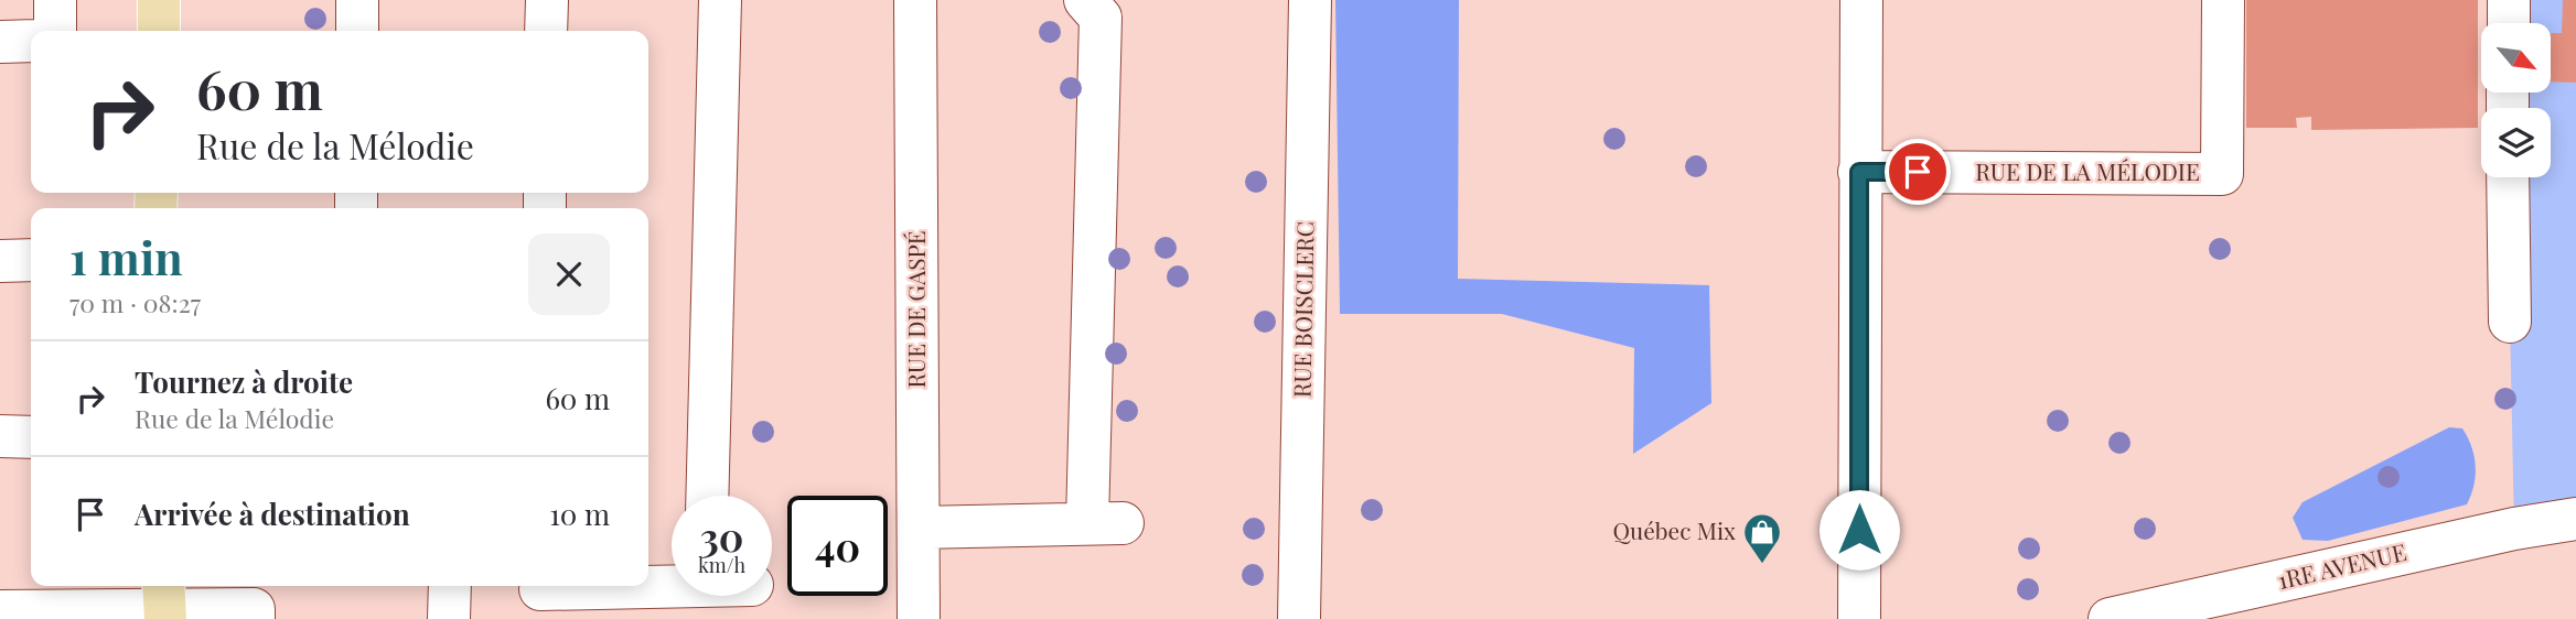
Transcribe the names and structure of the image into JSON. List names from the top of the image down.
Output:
{
  "streets": {
    "street": [
      "RUE DE LA MÉLODIE",
      "RUE DE GASPÉ",
      "RUE BOISCLERC",
      "1RE AVENUE"
    ]
  },
  "places": {
    "shop": ["Québec Mix"]
  },
  "north": "bottom right",
  "page": {
    "turn": ["60 m", "Rue de la Mélodie"],
    "heading": ["1 min", "70 m · 08:27"],
    "list": [
      {
        "name": "Tournez à droite",
        "note": "Rue de la Mélodie",
        "value": "60 m"
      },
      {
        "name": "Arrivée à destination",
        "value": "10 m"
      }
    ],
    "speed": "30 km/h",
    "limit": "40"
  }
}
